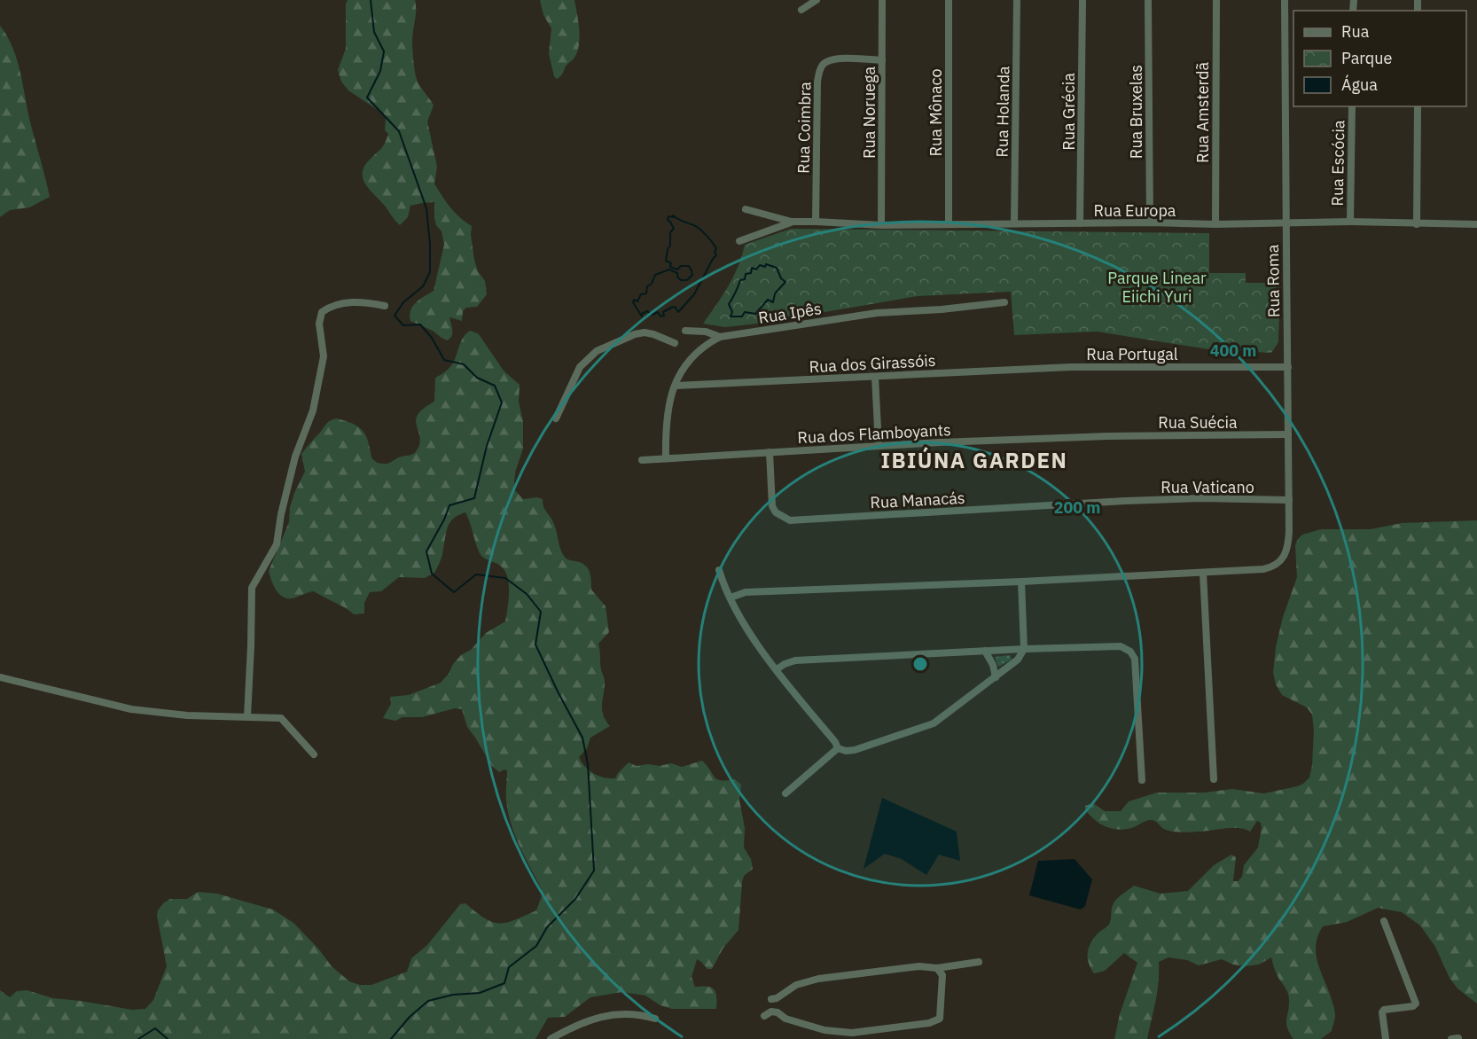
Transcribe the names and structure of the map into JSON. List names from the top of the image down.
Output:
{
  "streets": {
    "street": [
      "Rua Holanda",
      "Rua Grécia",
      "Rua Bruxelas",
      "Rua Noruega",
      "Rua Mônaco",
      "Rua Amsterdã",
      "Rua Coimbra",
      "Rua Escócia",
      "Rua Europa",
      "Rua Roma",
      "Rua Ipês",
      "Rua Portugal",
      "Rua dos Girassóis",
      "Rua Suécia",
      "Rua dos Flamboyants",
      "Rua Vaticano",
      "Rua Manacás"
    ]
  },
  "crossings": [
    ["Rua Holanda", "Rua Europa"],
    ["Rua Grécia", "Rua Europa"],
    ["Rua Bruxelas", "Rua Europa"],
    ["Rua Noruega", "Rua Coimbra"],
    ["Rua Noruega", "Rua Europa"],
    ["Rua Mônaco", "Rua Europa"],
    ["Rua Amsterdã", "Rua Europa"],
    ["Rua Coimbra", "Rua Europa"],
    ["Rua Escócia", "Rua Europa"],
    ["Rua Europa", "Rua Roma"],
    ["Rua Roma", "Rua Portugal"],
    ["Rua Roma", "Rua Suécia"],
    ["Rua Roma", "Rua Vaticano"],
    ["Rua Ipês", "Rua dos Girassóis"],
    ["Rua Ipês", "Rua dos Flamboyants"],
    ["Rua Portugal", "Rua dos Girassóis"],
    ["Rua Suécia", "Rua dos Flamboyants"],
    ["Rua dos Flamboyants", "Rua Manacás"],
    ["Rua Vaticano", "Rua Manacás"]
  ],
  "districts": ["IBIÚNA GARDEN"],
  "parks": ["Parque Linear Eiichi Yuri"],
  "legend": ["Rua", "Parque", "Água"],
  "rings": ["400 m", "200 m"]
}
